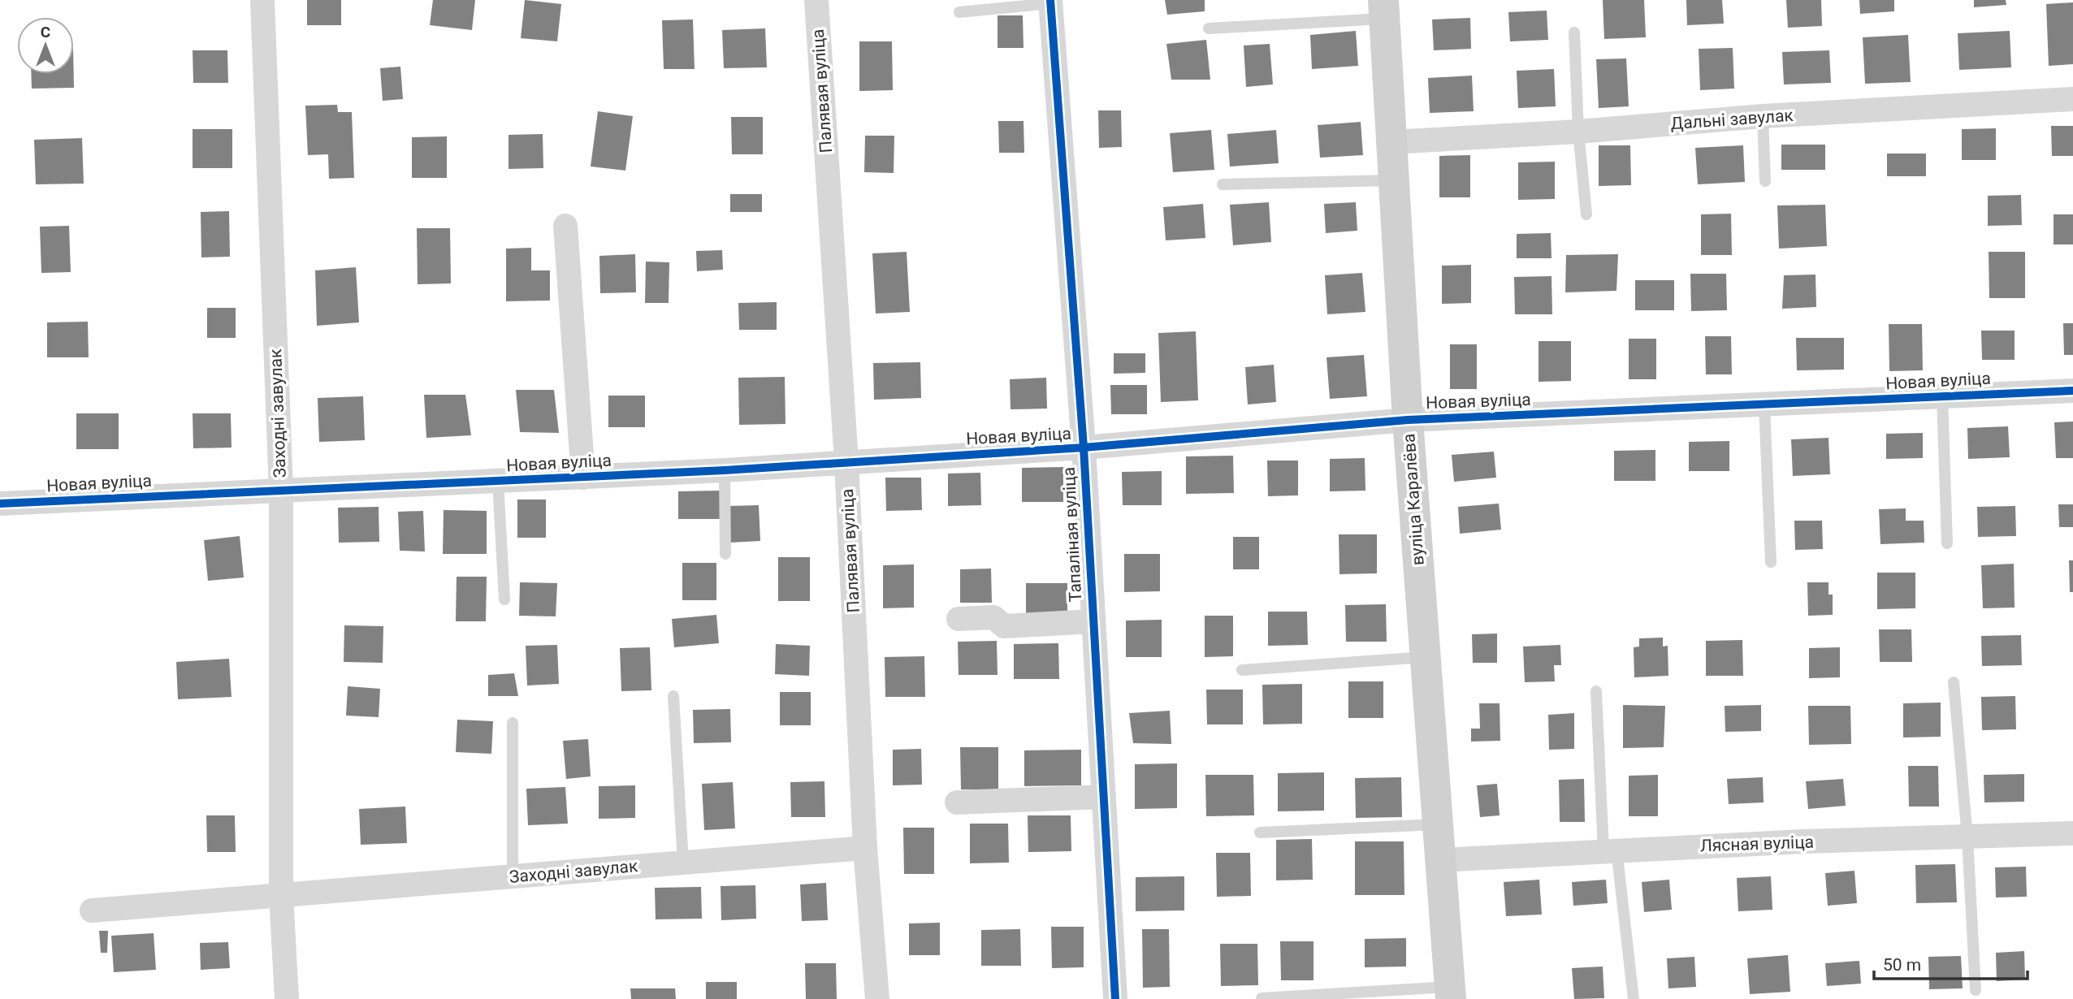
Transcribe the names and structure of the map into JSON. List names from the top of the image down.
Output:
{
  "streets": {
    "main road": ["вуліца Каралёва"],
    "street": [
      "Палявая вуліца",
      "Дальні завулак",
      "Новая вуліца",
      "Заходні завулак",
      "Тапаліная вуліца",
      "Лясная вуліца"
    ]
  },
  "crossings": [
    ["Палявая вуліца", "Новая вуліца"],
    ["Палявая вуліца", "Заходні завулак"],
    ["Дальні завулак", "вуліца Каралёва"],
    ["Новая вуліца", "Заходні завулак"],
    ["Новая вуліца", "вуліца Каралёва"],
    ["Новая вуліца", "Тапаліная вуліца"],
    ["вуліца Каралёва", "Лясная вуліца"]
  ],
  "scale_bar": "50 m",
  "north": "top"
}
